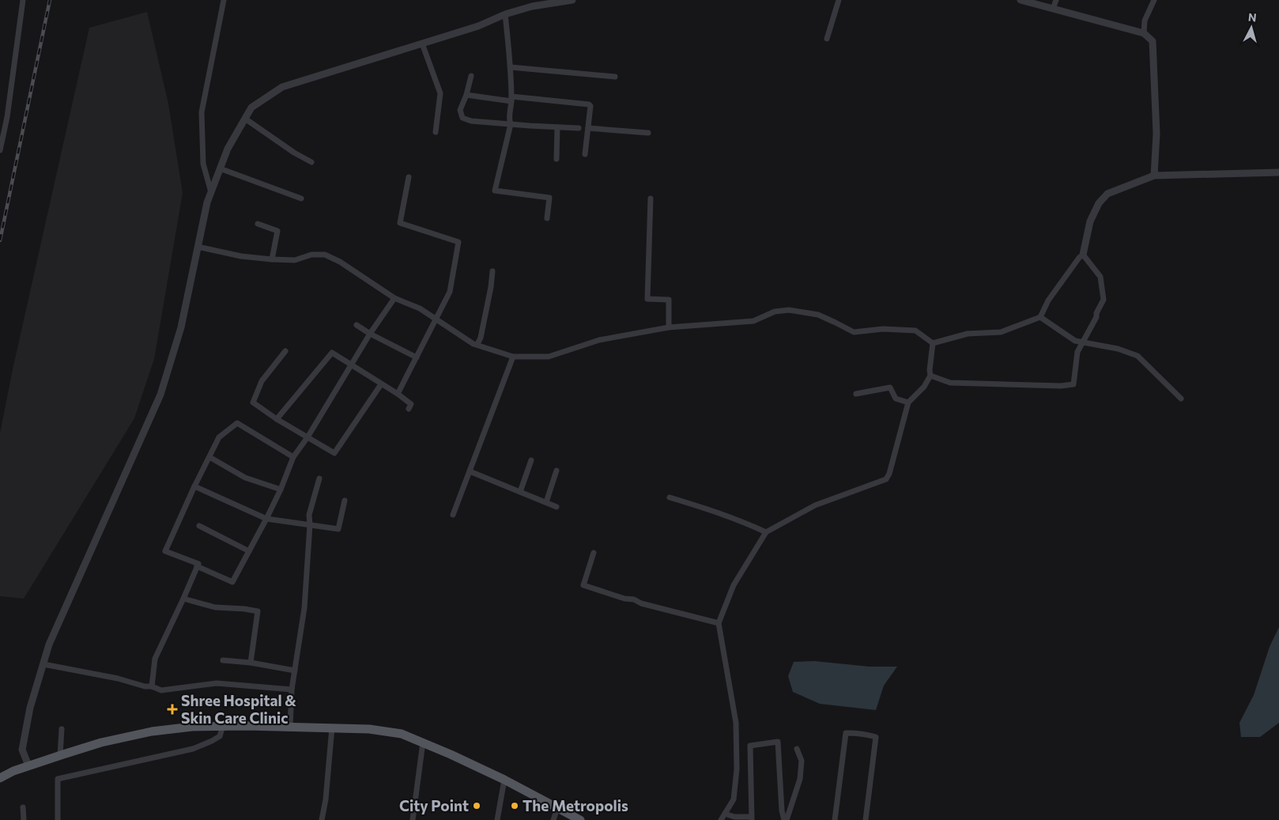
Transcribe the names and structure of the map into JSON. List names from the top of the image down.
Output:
{
  "places": {
    "health": ["Shree Hospital & Skin Care Clinic"],
    "other": ["City Point", "The Metropolis"]
  },
  "north": "top"
}
